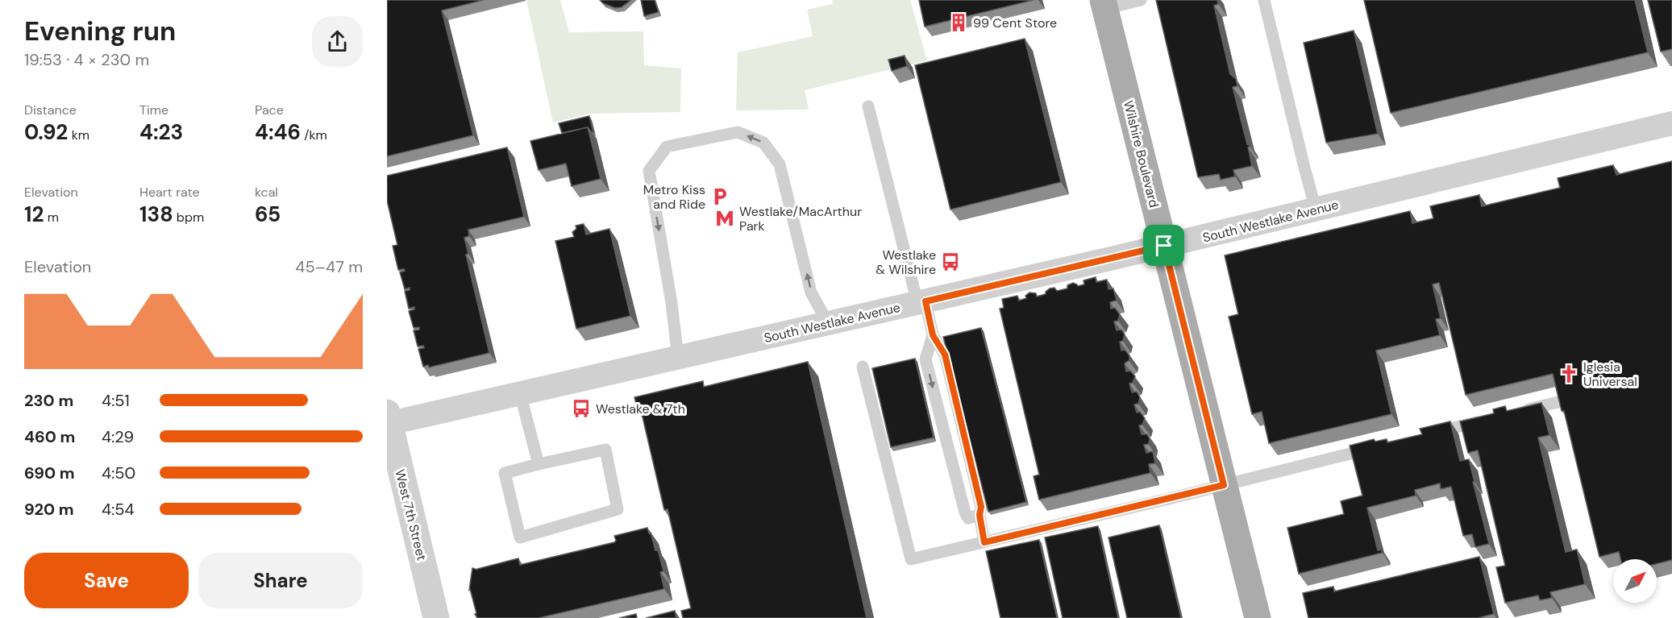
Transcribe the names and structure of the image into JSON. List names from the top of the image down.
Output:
{
  "streets": {
    "main road": ["Wilshire Boulevard"],
    "street": ["South Westlake Avenue", "West 7th Street"]
  },
  "crossings": [
    ["Wilshire Boulevard", "South Westlake Avenue"],
    ["South Westlake Avenue", "West 7th Street"]
  ],
  "places": {
    "building": ["99 Cent Store"],
    "parking": ["Metro Kiss and Ride"],
    "metro station": ["Westlake/MacArthur Park"],
    "bus stop": ["Westlake & Wilshire", "Westlake & 7th"],
    "church": ["Iglesia Universal"]
  },
  "north": "top right",
  "page": {
    "heading": ["Evening run", "19:53 · 4 × 230 m"],
    "stats": [
      ["Distance", "0.92 km"],
      ["Time", "4:23"],
      ["Pace", "4:46 /km"],
      ["Elevation", "12 m"],
      ["Heart rate", "138 bpm"],
      ["kcal", "65"]
    ],
    "chart": ["Elevation", "45–47 m"],
    "list": [
      {
        "name": "230 m",
        "note": "4:51"
      },
      {
        "name": "460 m",
        "note": "4:29"
      },
      {
        "name": "690 m",
        "note": "4:50"
      },
      {
        "name": "920 m",
        "note": "4:54"
      }
    ],
    "buttons": ["Save", "Share"]
  }
}
